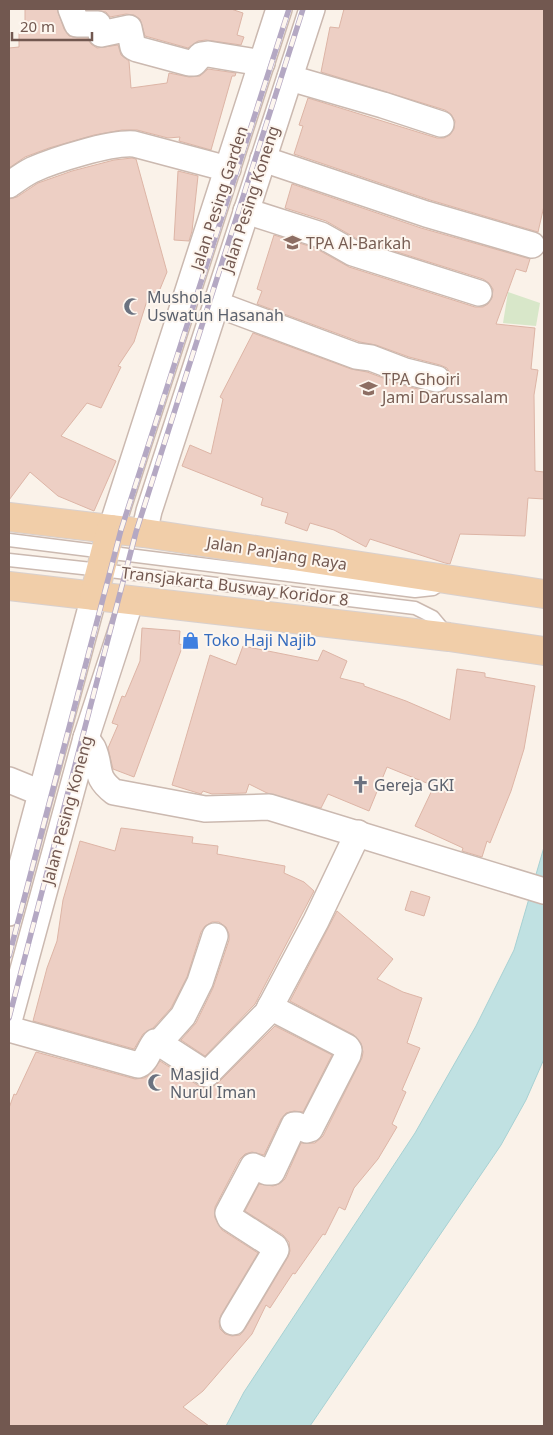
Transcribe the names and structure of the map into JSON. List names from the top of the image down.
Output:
{
  "streets": {
    "main road": ["Jalan Panjang Raya"],
    "street": ["Jalan Pesing Garden", "Jalan Pesing Koneng"],
    "lane": ["Transjakarta Busway Koridor 8"]
  },
  "crossings": [
    ["Jalan Pesing Garden", "Jalan Panjang Raya"],
    ["Jalan Pesing Garden", "Transjakarta Busway Koridor 8"],
    ["Jalan Pesing Koneng", "Jalan Panjang Raya"],
    ["Jalan Panjang Raya", "Transjakarta Busway Koridor 8"]
  ],
  "places": {
    "school or university": ["TPA Al-Barkah", "TPA Ghoiri Jami Darussalam"],
    "mosque": ["Mushola Uswatun Hasanah", "Masjid Nurul Iman"],
    "shop": ["Toko Haji Najib"],
    "church": ["Gereja GKI"]
  },
  "scale_bar": "20 m"
}
